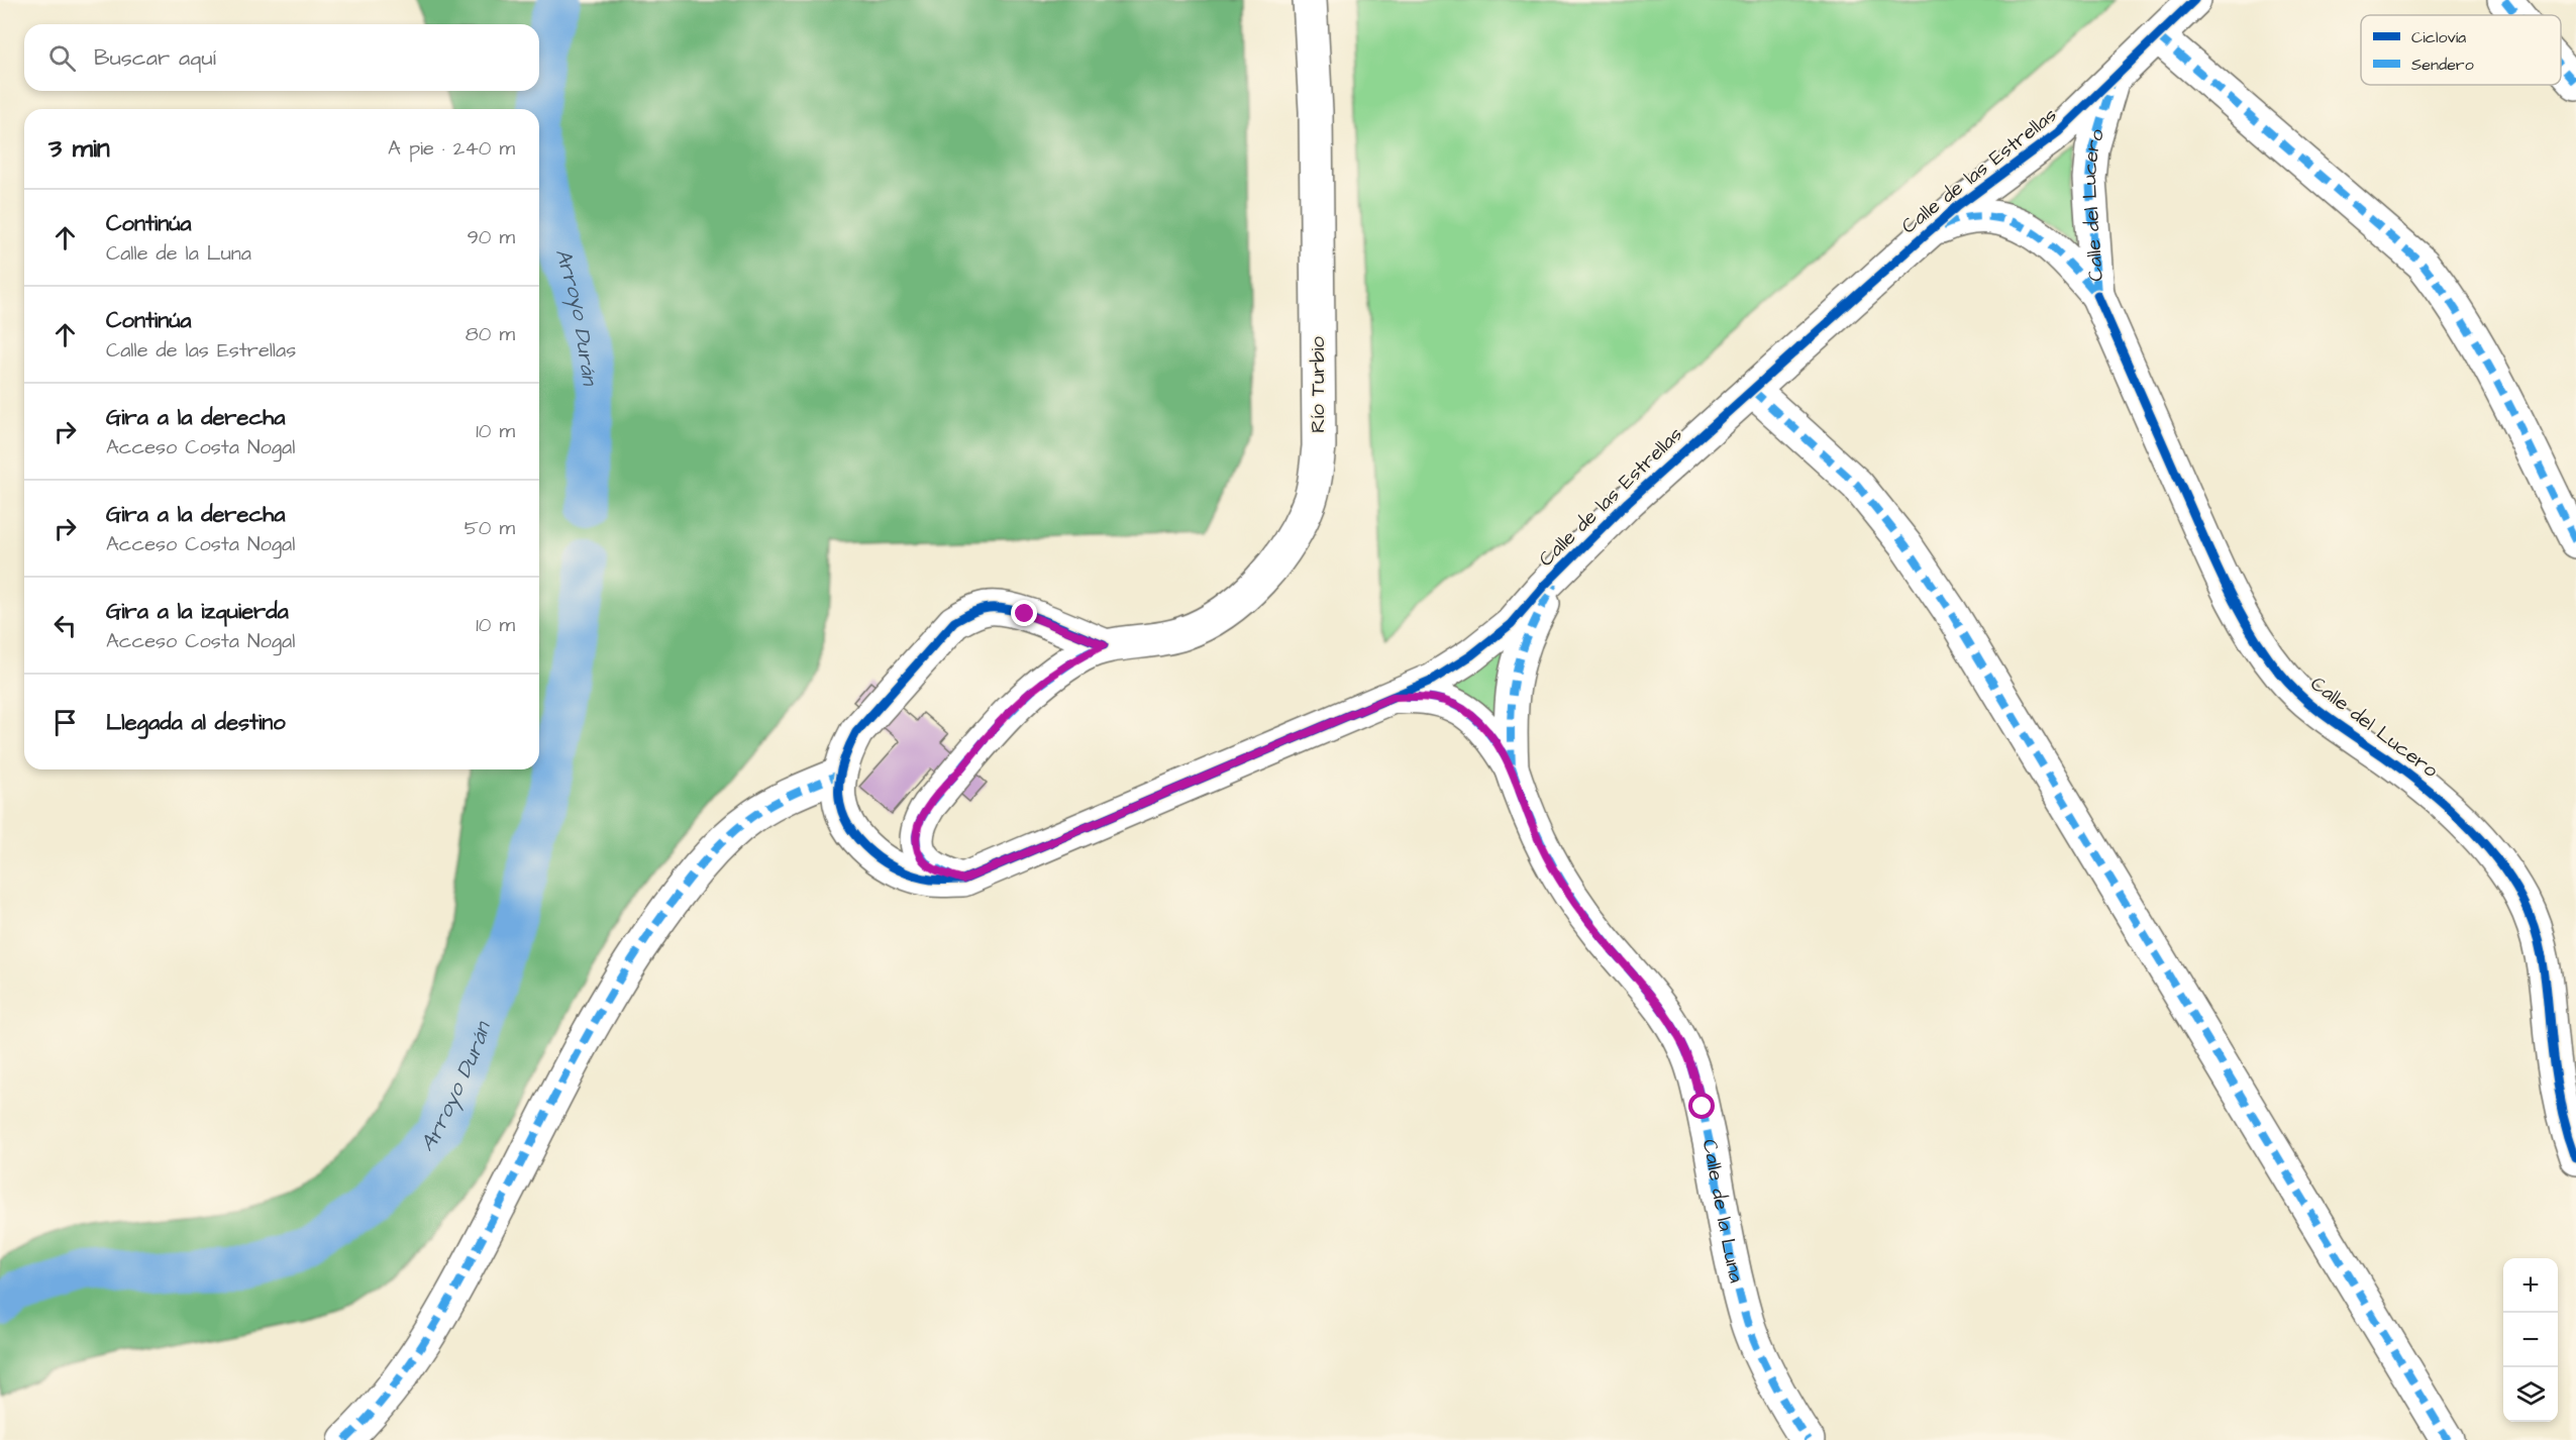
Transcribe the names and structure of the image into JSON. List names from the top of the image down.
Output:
{
  "streets": {
    "street": [
      "Calle de las Estrellas",
      "Calle del Lucero",
      "Río Turbio",
      "Calle de la Luna"
    ]
  },
  "crossings": [
    ["Calle de las Estrellas", "Calle del Lucero"],
    ["Calle de las Estrellas", "Calle de la Luna"]
  ],
  "water": ["Arroyo Durán"],
  "legend": ["Ciclovía", "Sendero"],
  "page": {
    "search": "Buscar aquí",
    "heading": ["3 min", "A pie · 240 m"],
    "list": [
      ["Continúa", "Calle de la Luna", "90 m"],
      ["Continúa", "Calle de las Estrellas", "80 m"],
      ["Gira a la derecha", "Acceso Costa Nogal", "10 m"],
      ["Gira a la derecha", "Acceso Costa Nogal", "50 m"],
      ["Gira a la izquierda", "Acceso Costa Nogal", "10 m"],
      "Llegada al destino"
    ],
    "map_buttons": ["+", "−"]
  }
}
